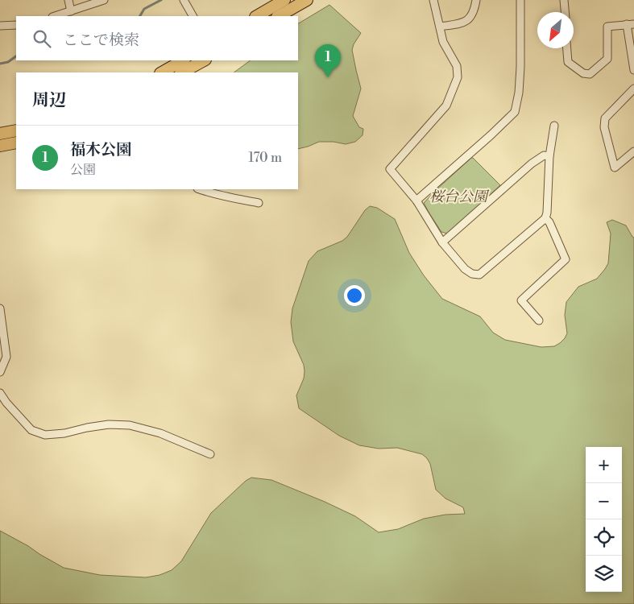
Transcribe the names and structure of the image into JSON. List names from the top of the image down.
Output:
{
  "parks": ["桜台公園"],
  "north": "bottom left",
  "page": {
    "search": "ここで検索",
    "pins": "1",
    "heading": "周辺",
    "list": [
      {
        "mark": "1",
        "name": "福木公園",
        "note": "公園",
        "value": "170 m"
      }
    ],
    "map_buttons": ["+", "−"]
  }
}
